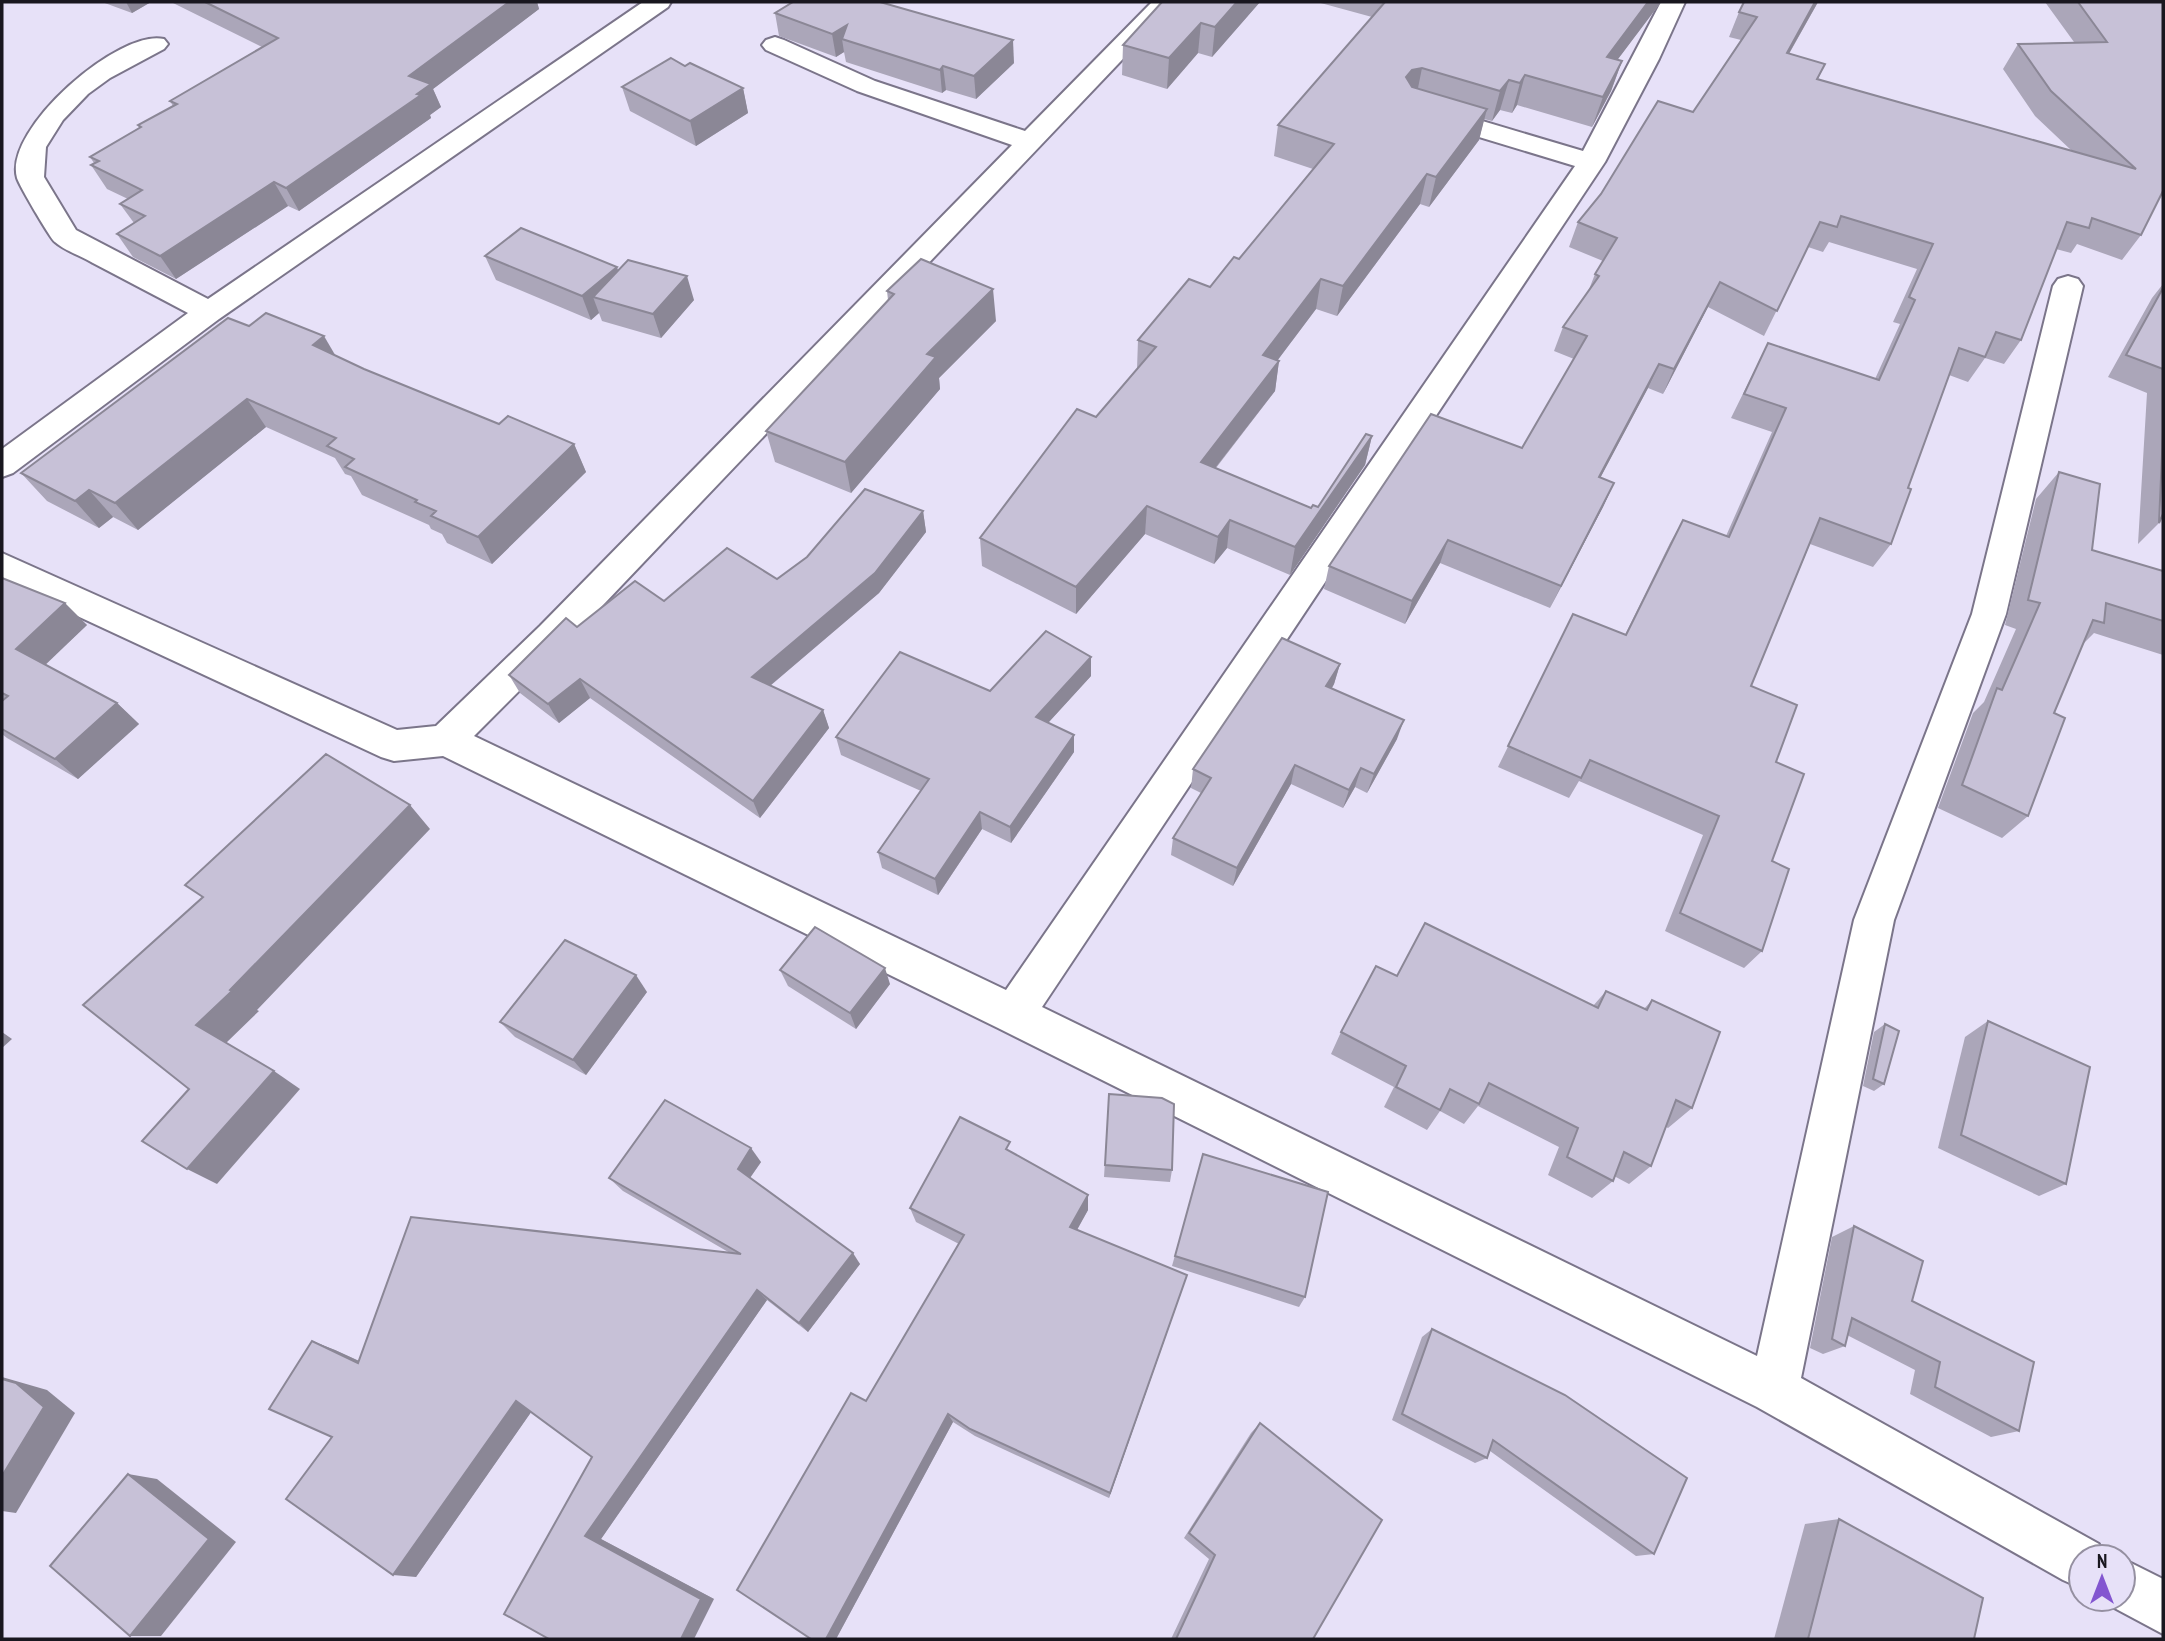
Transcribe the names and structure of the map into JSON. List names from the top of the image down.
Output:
{
  "north": "top"
}
